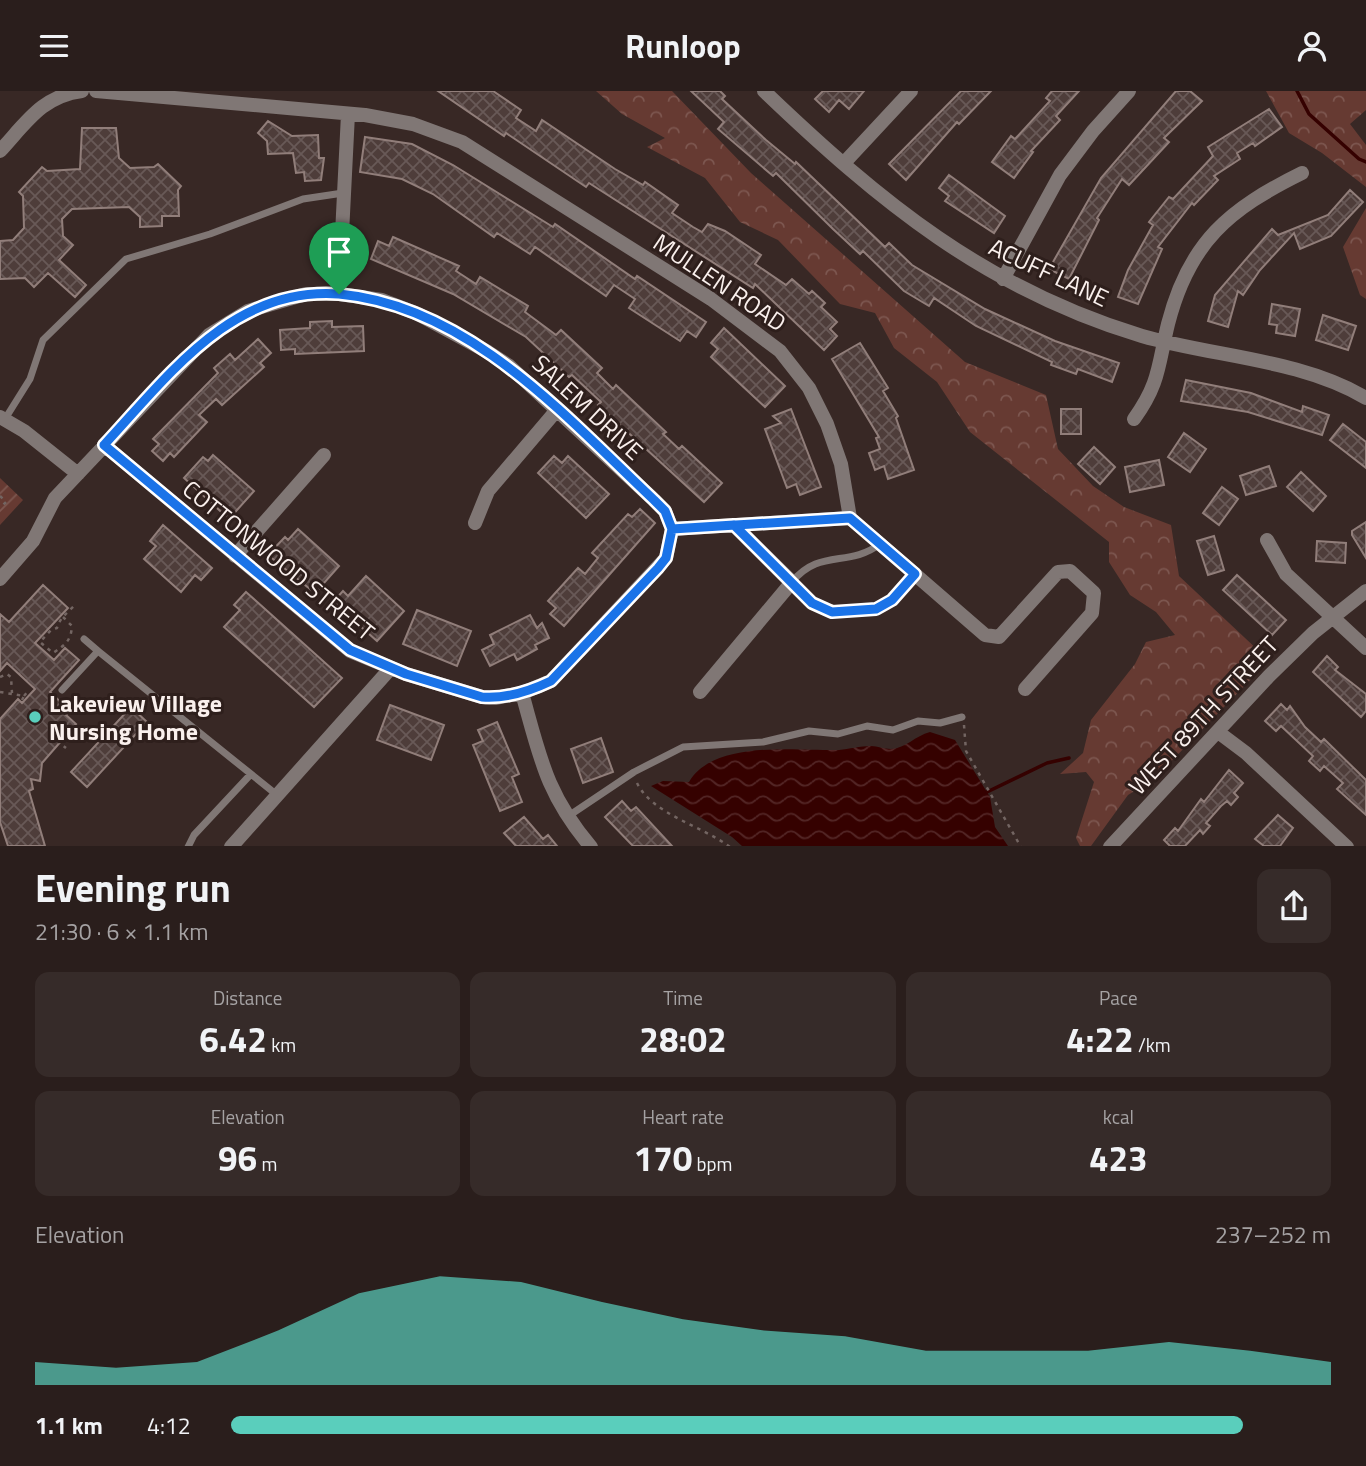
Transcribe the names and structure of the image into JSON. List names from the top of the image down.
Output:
{
  "streets": {
    "street": [
      "ACUFF LANE",
      "MULLEN ROAD",
      "SALEM DRIVE",
      "COTTONWOOD STREET",
      "WEST 89TH STREET"
    ]
  },
  "crossings": [
    ["SALEM DRIVE", "COTTONWOOD STREET"]
  ],
  "places": ["Lakeview Village Nursing Home"],
  "page": {
    "header": "Runloop",
    "heading": ["Evening run", "21:30 · 6 × 1.1 km"],
    "stats": [
      ["Distance", "6.42 km"],
      ["Time", "28:02"],
      ["Pace", "4:22 /km"],
      ["Elevation", "96 m"],
      ["Heart rate", "170 bpm"],
      ["kcal", "423"]
    ],
    "chart": ["Elevation", "237–252 m"],
    "list": [
      {
        "name": "1.1 km",
        "note": "4:12"
      }
    ]
  }
}
